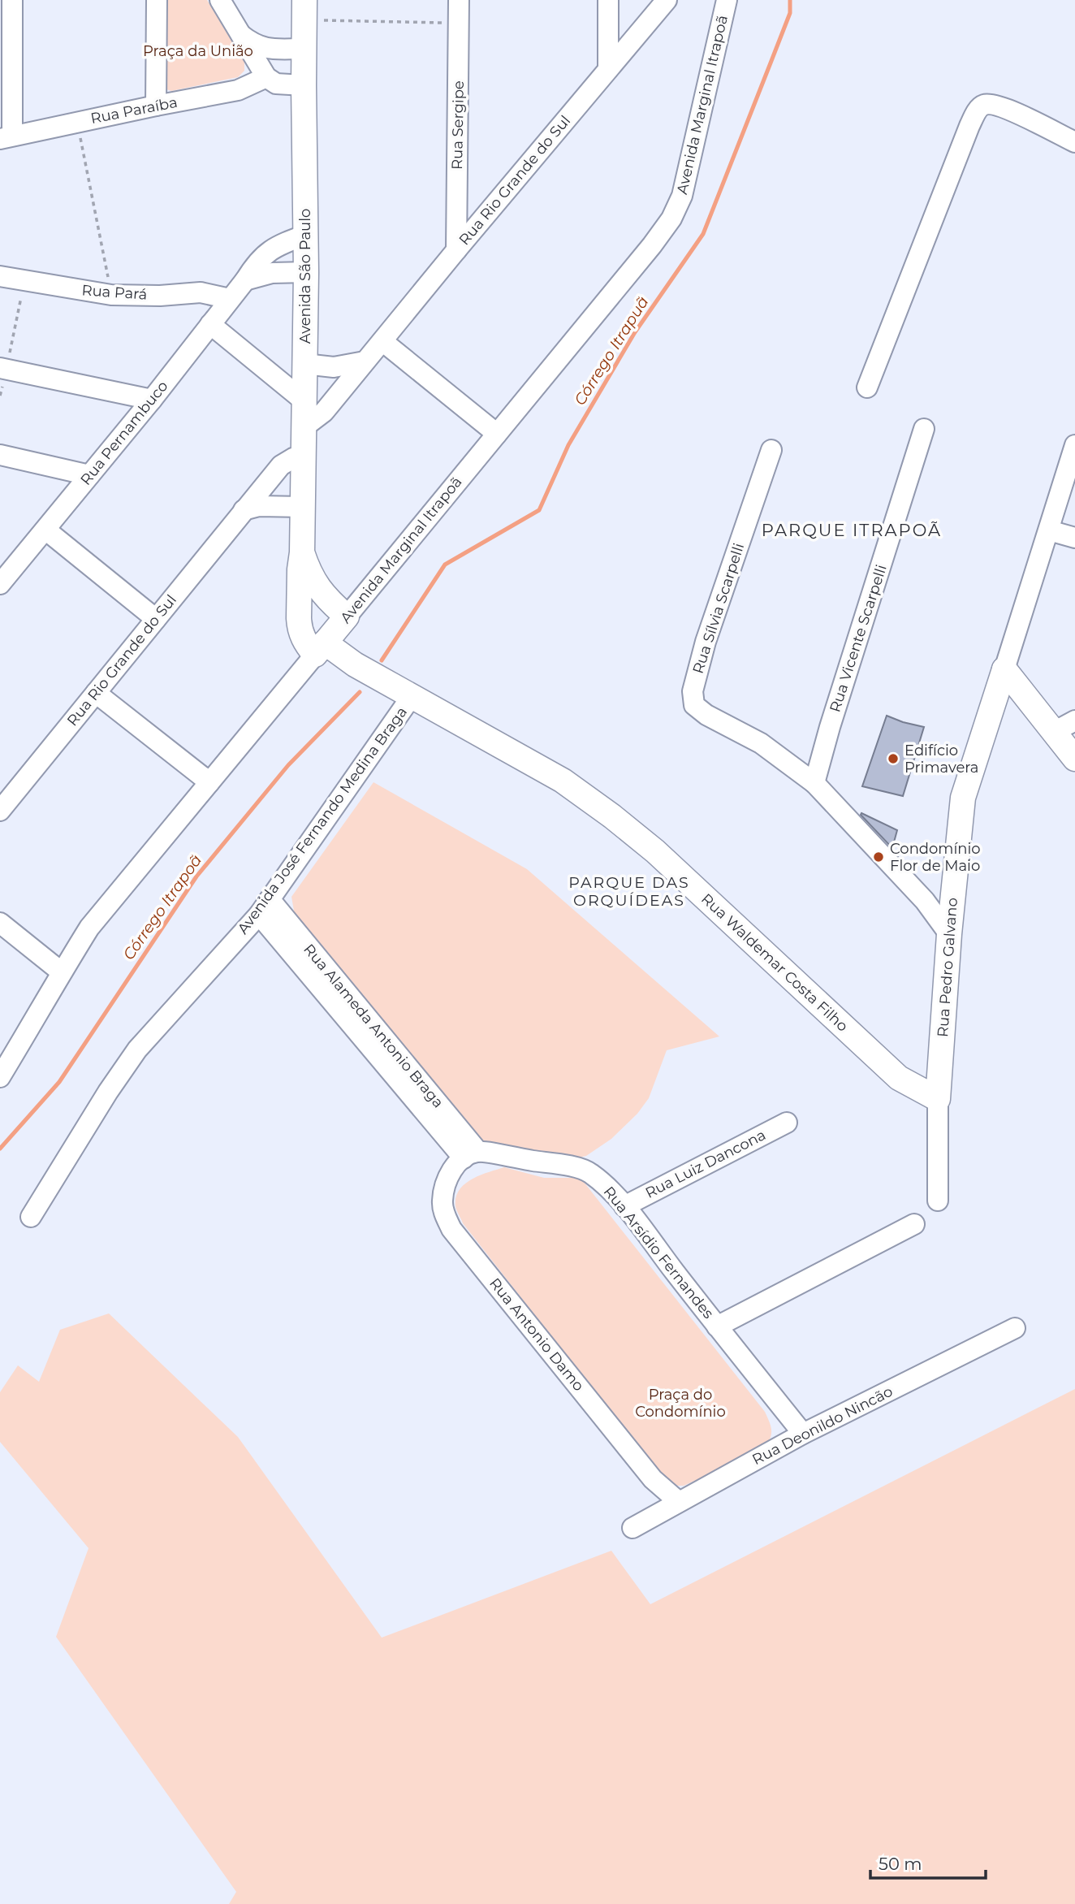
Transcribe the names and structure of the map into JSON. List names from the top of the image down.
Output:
{
  "streets": {
    "main road": [
      "Avenida Marginal Itrapoã",
      "Avenida São Paulo",
      "Rua Waldemar Costa Filho",
      "Rua Pedro Galvano"
    ],
    "street": [
      "Rua Paraíba",
      "Rua Sergipe",
      "Rua Rio Grande do Sul",
      "Rua Pará",
      "Rua Pernambuco",
      "Rua Sílvia Scarpelli",
      "Rua Vicente Scarpelli",
      "Avenida José Fernando Medina Braga",
      "Rua Alameda Antonio Braga",
      "Rua Luiz Dancona",
      "Rua Arsídio Fernandes",
      "Rua Antonio Damo",
      "Rua Deonildo Nincão"
    ]
  },
  "crossings": [
    ["Avenida Marginal Itrapoã", "Avenida São Paulo"],
    ["Avenida Marginal Itrapoã", "Rua Waldemar Costa Filho"],
    ["Rua Sergipe", "Rua Rio Grande do Sul"],
    ["Rua Rio Grande do Sul", "Avenida São Paulo"],
    ["Avenida São Paulo", "Rua Pernambuco"],
    ["Avenida São Paulo", "Rua Waldemar Costa Filho"],
    ["Rua Pará", "Rua Pernambuco"],
    ["Rua Sílvia Scarpelli", "Rua Vicente Scarpelli"],
    ["Rua Sílvia Scarpelli", "Rua Pedro Galvano"],
    ["Avenida José Fernando Medina Braga", "Rua Waldemar Costa Filho"],
    ["Avenida José Fernando Medina Braga", "Rua Alameda Antonio Braga"],
    ["Rua Waldemar Costa Filho", "Rua Pedro Galvano"],
    ["Rua Alameda Antonio Braga", "Rua Arsídio Fernandes"],
    ["Rua Alameda Antonio Braga", "Rua Antonio Damo"],
    ["Rua Luiz Dancona", "Rua Arsídio Fernandes"],
    ["Rua Arsídio Fernandes", "Rua Antonio Damo"],
    ["Rua Arsídio Fernandes", "Rua Deonildo Nincão"],
    ["Rua Antonio Damo", "Rua Deonildo Nincão"]
  ],
  "districts": ["PARQUE ITRAPOÃ", "PARQUE DAS ORQUÍDEAS"],
  "water": ["Córrego Itrapuã", "Córrego Itrapoã"],
  "parks": ["Praça da União", "Praça do Condomínio"],
  "places": ["Edifício Primavera", "Condomínio Flor de Maio"],
  "scale_bar": "50 m"
}
